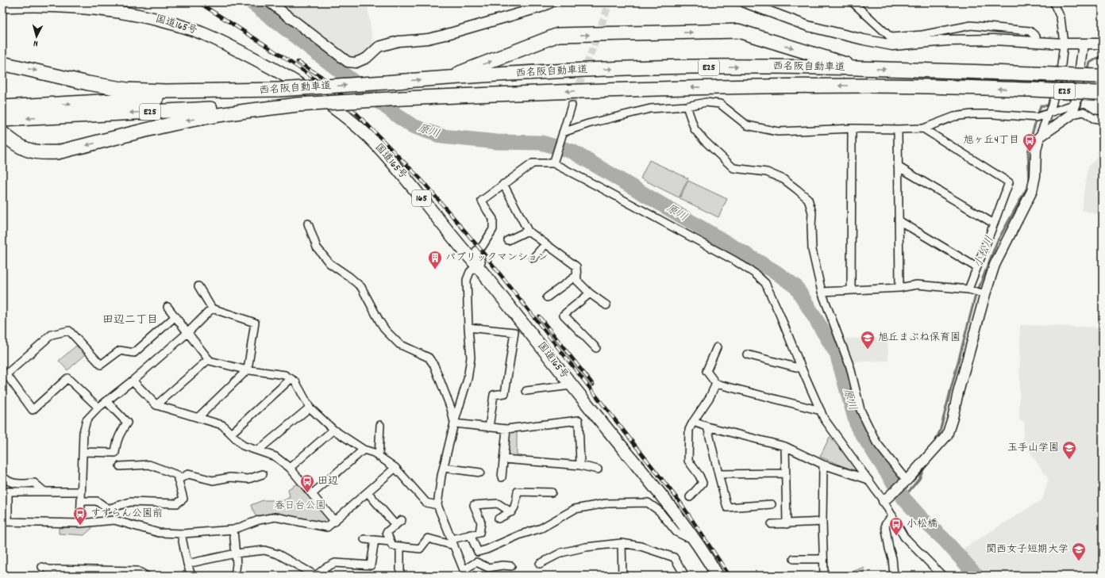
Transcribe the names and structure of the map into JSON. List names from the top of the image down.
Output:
{
  "streets": {
    "highway": [
      "国道165号",
      "E25",
      "西名阪自動車道",
      "165"
    ]
  },
  "districts": ["田辺二丁目"],
  "water": ["原川", "小松川"],
  "parks": ["春日台公園"],
  "places": {
    "bus stop": [
      "旭ヶ丘4丁目",
      "田辺",
      "すずらん公園前",
      "小松橋"
    ],
    "building": ["パブリックマンション"],
    "school or university": ["旭丘まぶね保育園", "玉手山学園", "関西女子短期大学"]
  },
  "north": "bottom"
}
